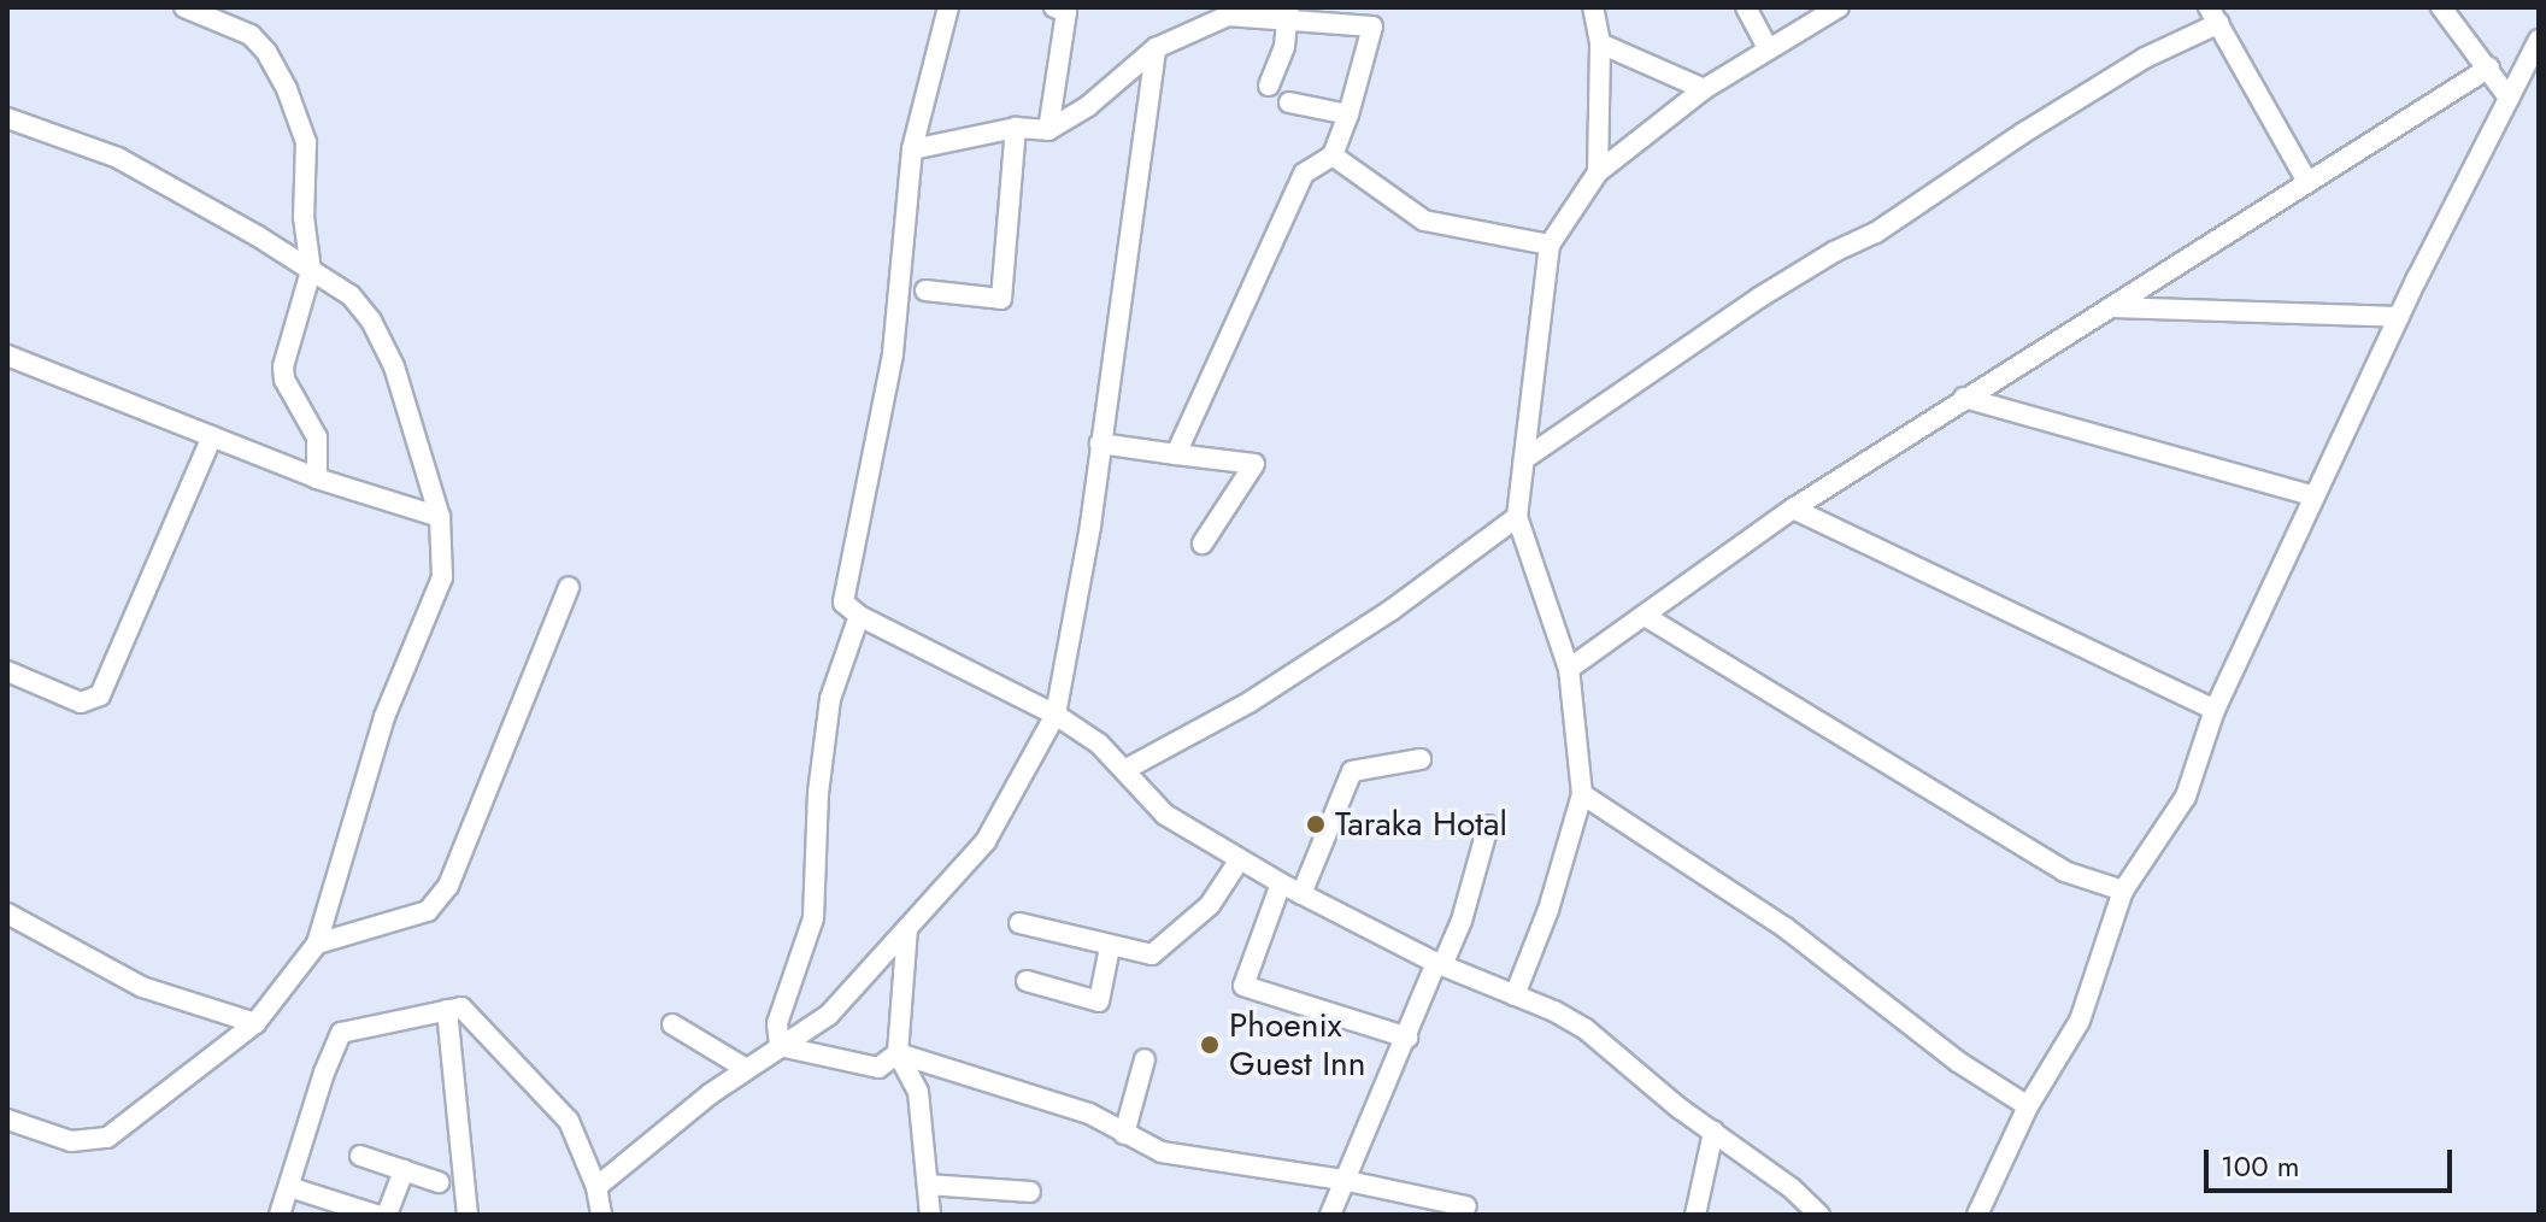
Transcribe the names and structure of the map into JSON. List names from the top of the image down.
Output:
{
  "places": ["Taraka Hotal", "Phoenix Guest Inn"],
  "scale_bar": "100 m"
}
